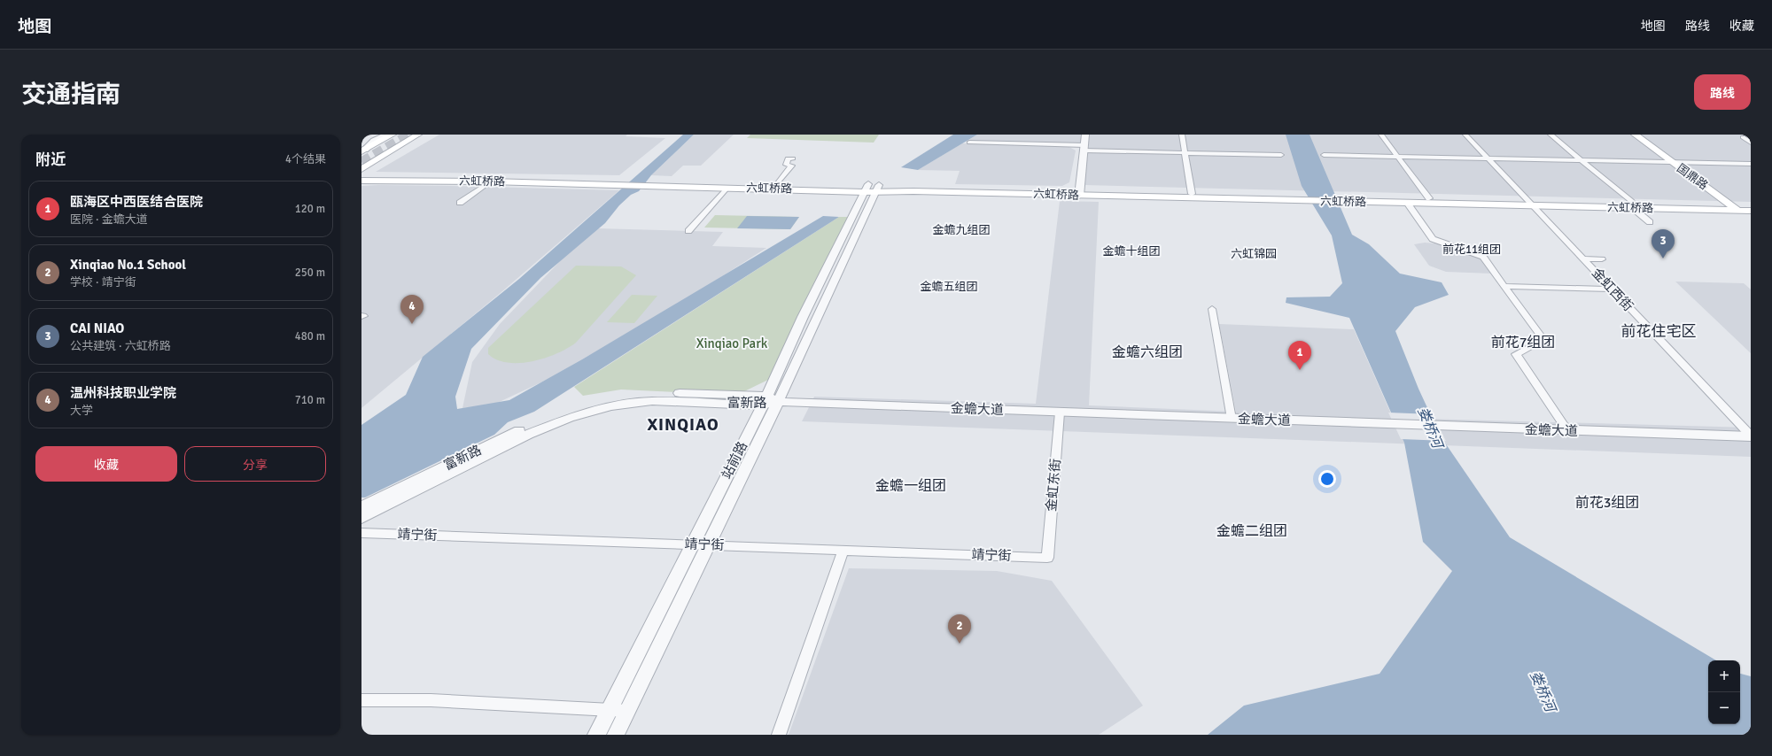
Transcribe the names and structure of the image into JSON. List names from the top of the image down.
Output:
{
  "streets": {
    "main road": ["国鼎路", "六虹桥路"],
    "street": [
      "金虹西街",
      "富新路",
      "金蟾大道",
      "站前路",
      "金虹东街",
      "靖宁街"
    ]
  },
  "crossings": [
    ["国鼎路", "六虹桥路"],
    ["六虹桥路", "金虹西街"],
    ["六虹桥路", "站前路"],
    ["金虹西街", "金蟾大道"],
    ["富新路", "金蟾大道"],
    ["富新路", "站前路"],
    ["金蟾大道", "站前路"],
    ["金蟾大道", "金虹东街"],
    ["站前路", "靖宁街"],
    ["金虹东街", "靖宁街"]
  ],
  "districts": [
    "金蟾九组团",
    "前花11组团",
    "金蟾十组团",
    "六虹锦园",
    "金蟾五组团",
    "前花住宅区",
    "前花7组团",
    "金蟾六组团",
    "XINQIAO",
    "金蟾一组团",
    "前花3组团",
    "金蟾二组团"
  ],
  "water": ["娄桥河"],
  "parks": ["Xinqiao Park"],
  "page": {
    "header": "地图",
    "nav": ["地图", "路线", "收藏"],
    "title": "交通指南",
    "buttons": [
      "路线",
      ["收藏", "分享"]
    ],
    "heading": ["附近", "4个结果"],
    "list": [
      {
        "mark": "1",
        "name": "瓯海区中西医结合医院",
        "note": "医院 · 金蟾大道",
        "value": "120 m"
      },
      {
        "mark": "2",
        "name": "Xinqiao No.1 School",
        "note": "学校 · 靖宁街",
        "value": "250 m"
      },
      {
        "mark": "3",
        "name": "CAI NIAO",
        "note": "公共建筑 · 六虹桥路",
        "value": "480 m"
      },
      {
        "mark": "4",
        "name": "温州科技职业学院",
        "note": "大学",
        "value": "710 m"
      }
    ],
    "pins": [
      "3",
      "4",
      "1",
      "2"
    ],
    "map_buttons": ["+", "−"]
  }
}
